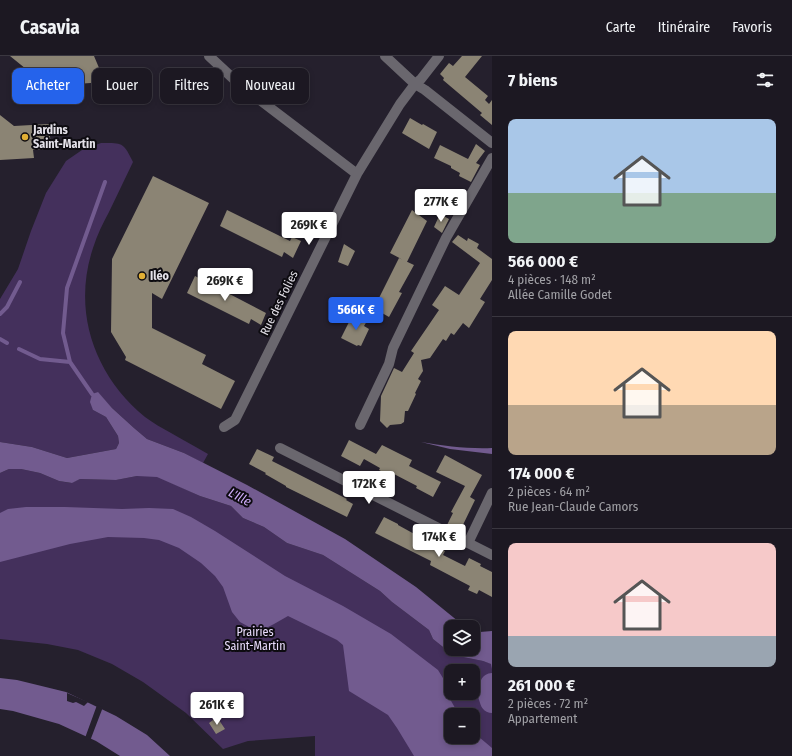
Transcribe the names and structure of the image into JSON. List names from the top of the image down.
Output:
{
  "streets": {
    "street": ["Rue des Folies"]
  },
  "water": ["L'Ille"],
  "parks": ["Prairies Saint-Martin"],
  "places": ["Jardins Saint-Martin", "Iléo"],
  "page": {
    "header": "Casavia",
    "nav": ["Carte", "Itinéraire", "Favoris"],
    "heading": "7 biens",
    "chip": [
      "Acheter",
      "Louer",
      "Filtres",
      "Nouveau"
    ],
    "list": [
      {
        "name": "566 000 €",
        "note": "4 pièces · 148 m² · Allée Camille Godet"
      },
      {
        "name": "174 000 €",
        "note": "2 pièces · 64 m² · Rue Jean-Claude Camors"
      },
      {
        "name": "261 000 €",
        "note": "2 pièces · 72 m² · Appartement"
      }
    ],
    "price": [
      "277K €",
      "269K €",
      "269K €",
      "566K €",
      "172K €",
      "174K €",
      "261K €"
    ],
    "map_buttons": ["+", "−"]
  }
}
